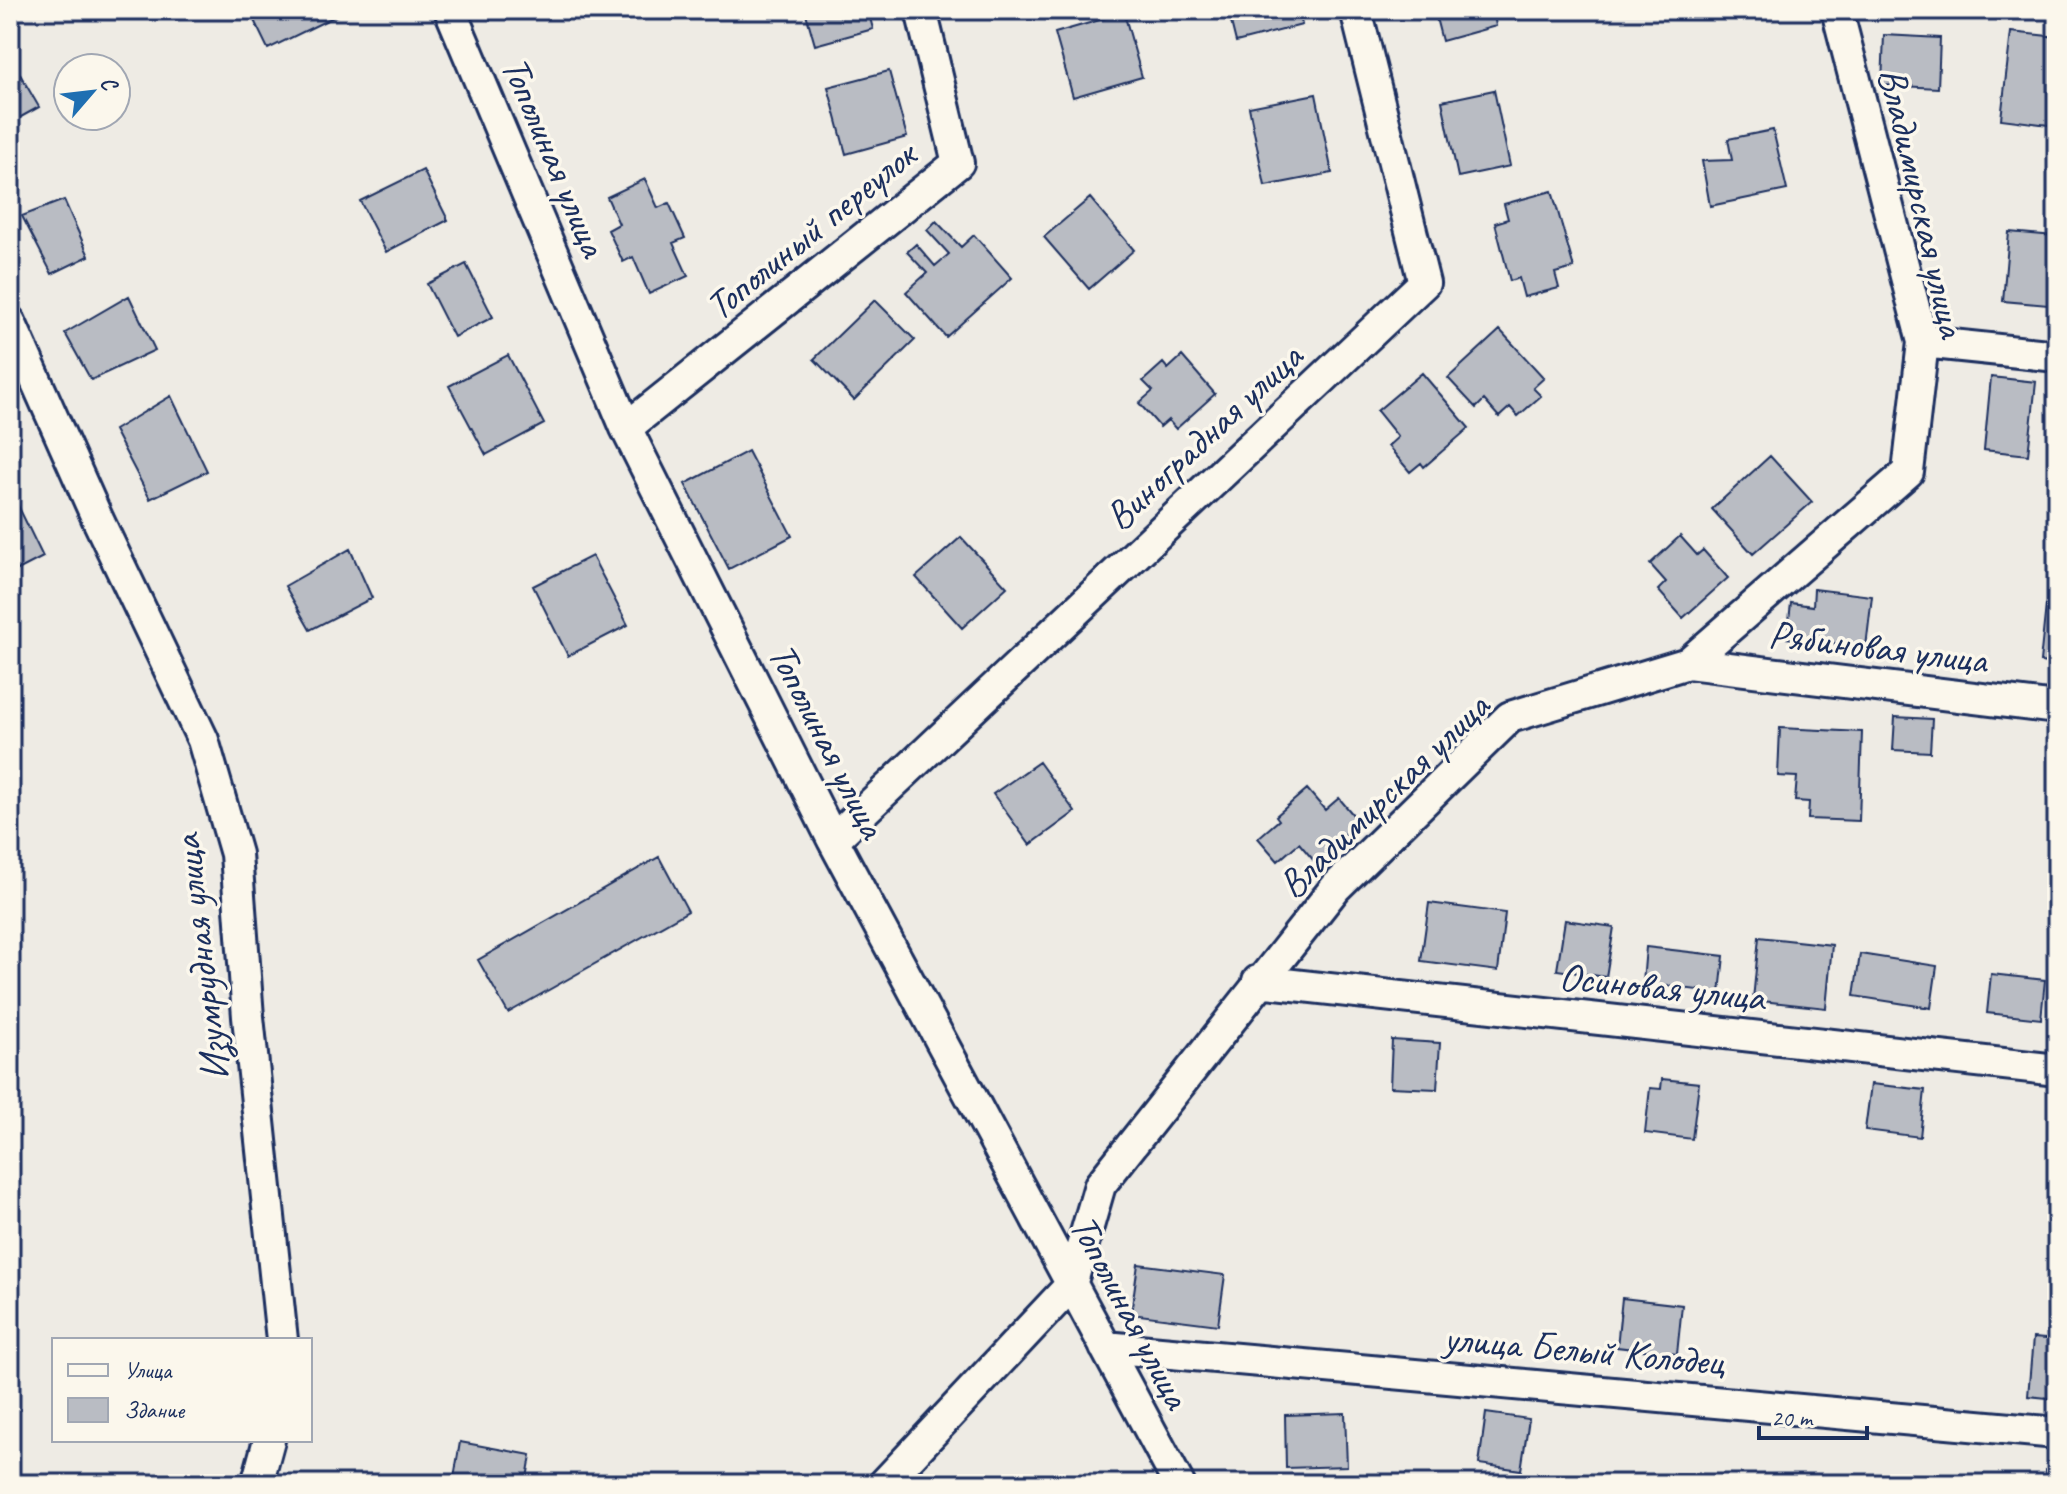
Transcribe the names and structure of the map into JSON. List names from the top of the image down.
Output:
{
  "streets": {
    "street": [
      "Тополиная улица",
      "Владимирская улица",
      "Тополиный переулок",
      "Виноградная улица",
      "Рябиновая улица",
      "Изумрудная улица",
      "Осиновая улица",
      "улица Белый Колодец"
    ]
  },
  "crossings": [
    ["Тополиная улица", "Владимирская улица"],
    ["Тополиная улица", "Тополиный переулок"],
    ["Тополиная улица", "Виноградная улица"],
    ["Тополиная улица", "улица Белый Колодец"],
    ["Владимирская улица", "Рябиновая улица"],
    ["Владимирская улица", "Осиновая улица"]
  ],
  "legend": ["Улица", "Здание"],
  "scale_bar": "20 m",
  "north": "top right"
}
